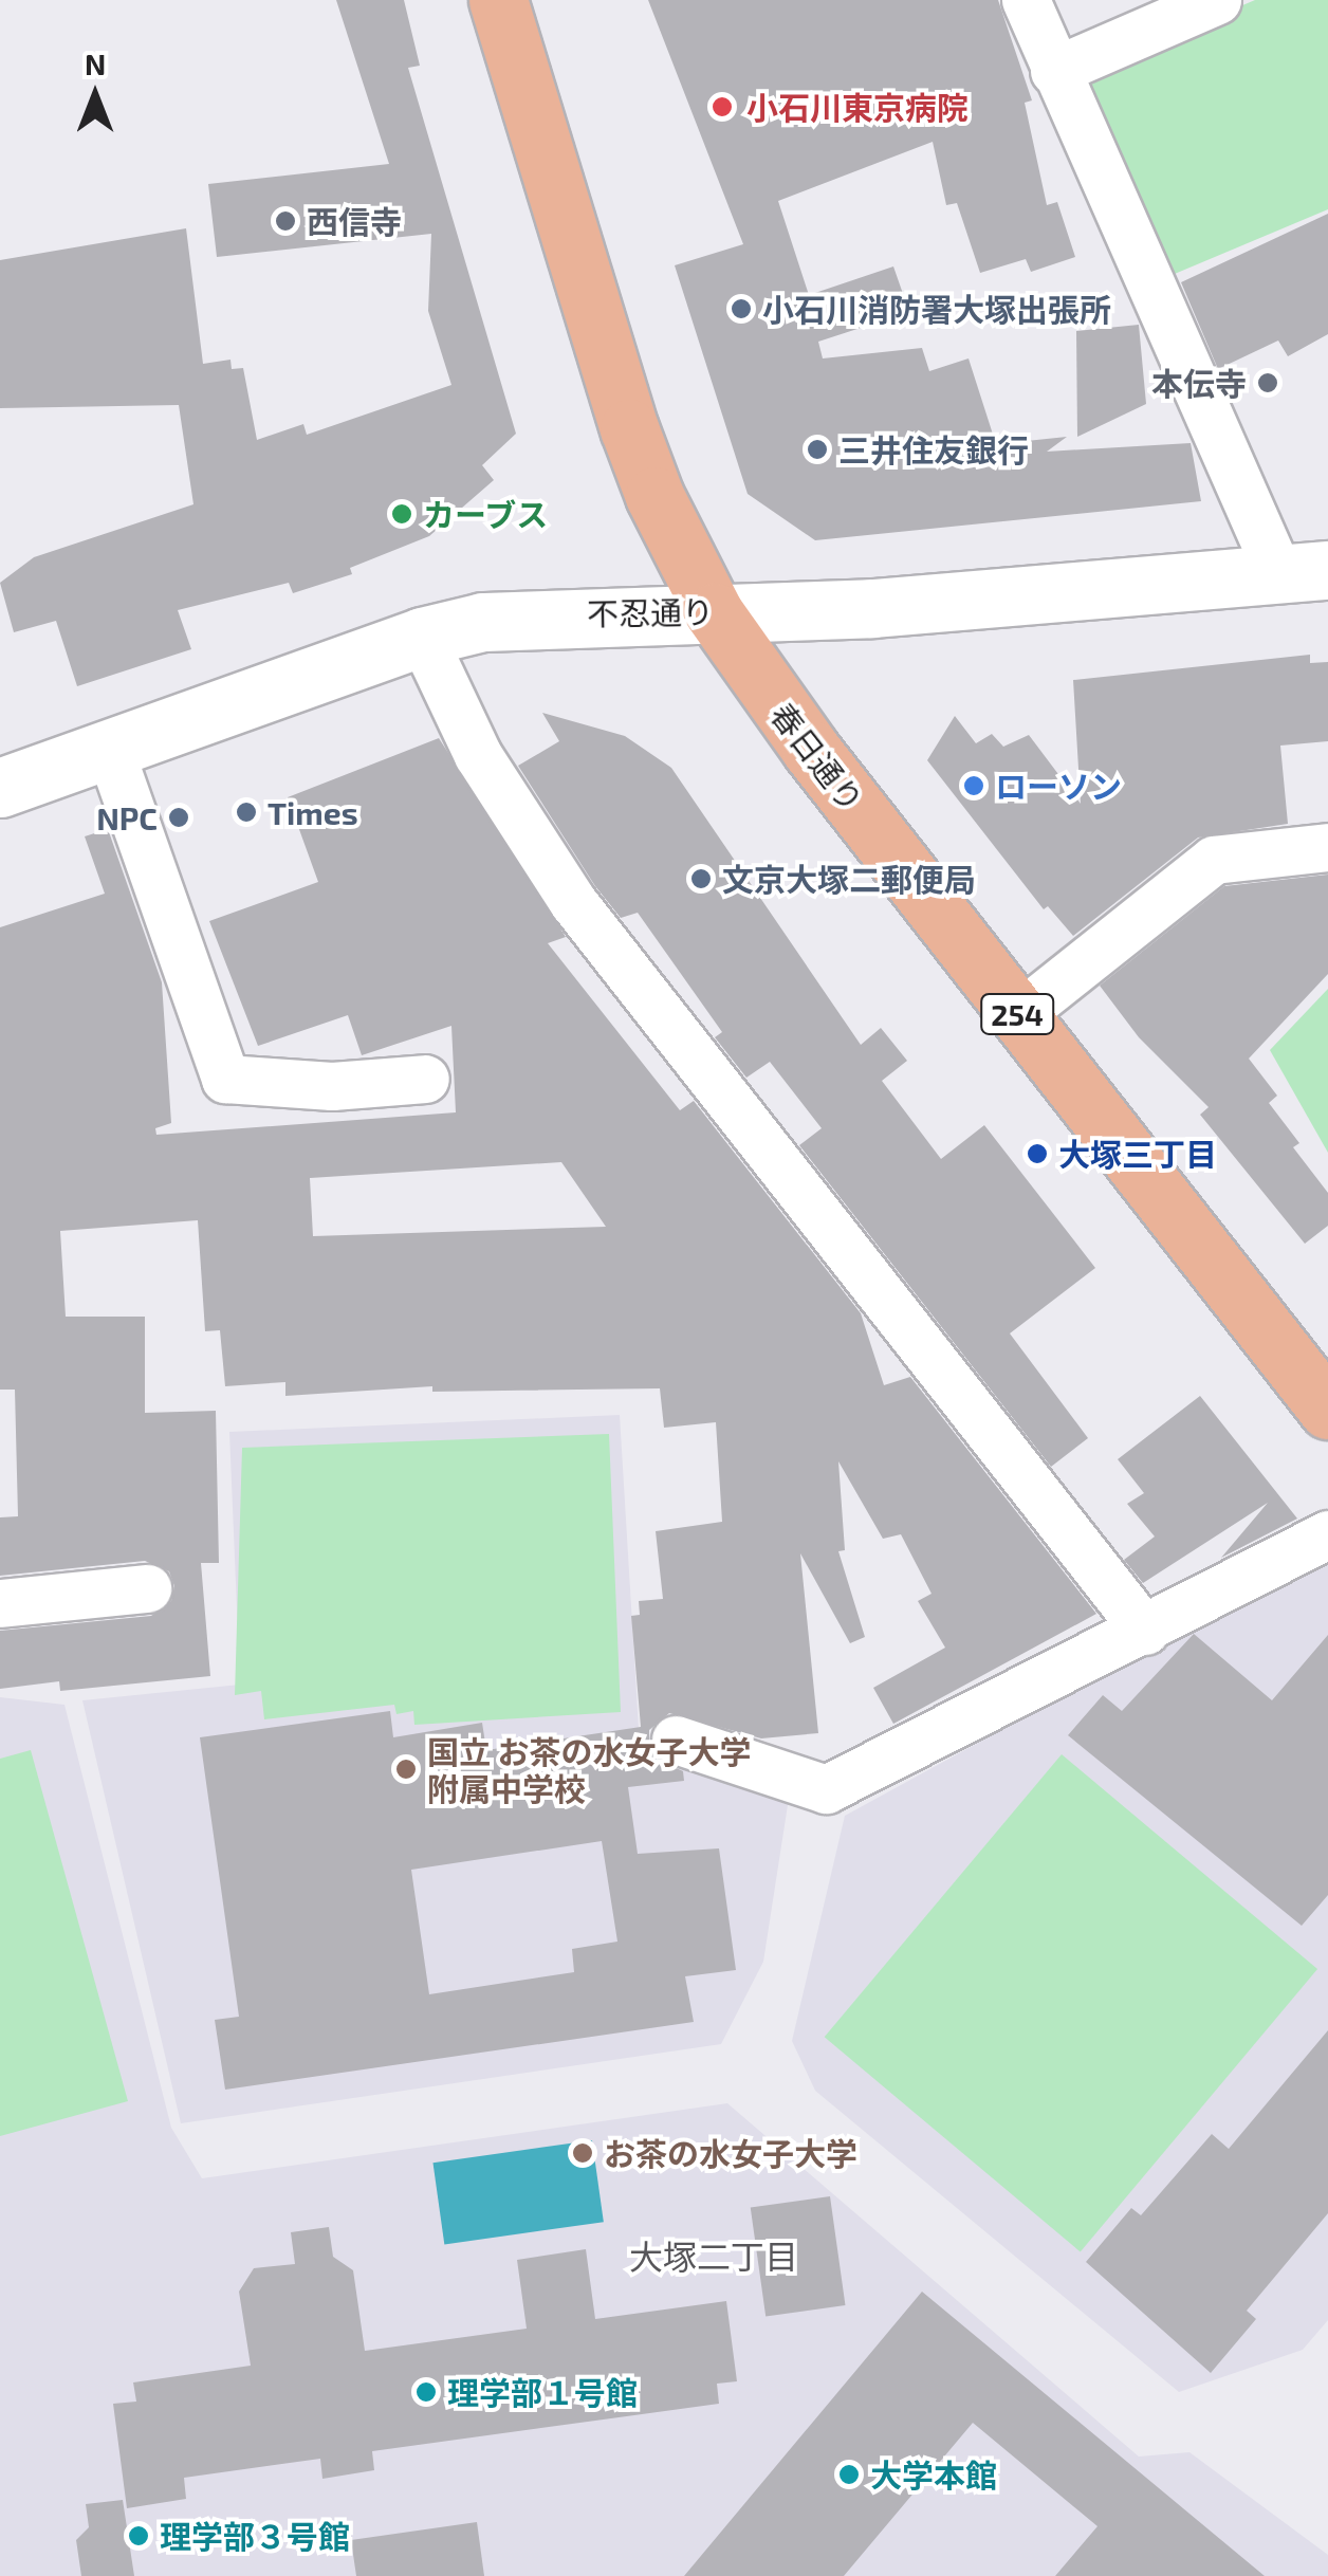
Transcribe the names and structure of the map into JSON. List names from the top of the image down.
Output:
{
  "streets": {
    "highway": ["春日通り", "254"],
    "main road": ["不忍通り"]
  },
  "crossings": [
    ["不忍通り", "春日通り"]
  ],
  "districts": ["大塚二丁目"],
  "places": [
    "小石川東京病院",
    "西信寺",
    "小石川消防署大塚出張所",
    "本伝寺",
    "三井住友銀行",
    "カーブス",
    "ローソン",
    "Times",
    "NPC",
    "文京大塚二郵便局",
    "大塚三丁目",
    "国立 お茶の水女子大学 附属中学校",
    "お茶の水女子大学",
    "理学部１号館",
    "大学本館",
    "理学部３号館"
  ],
  "north": "top"
}
